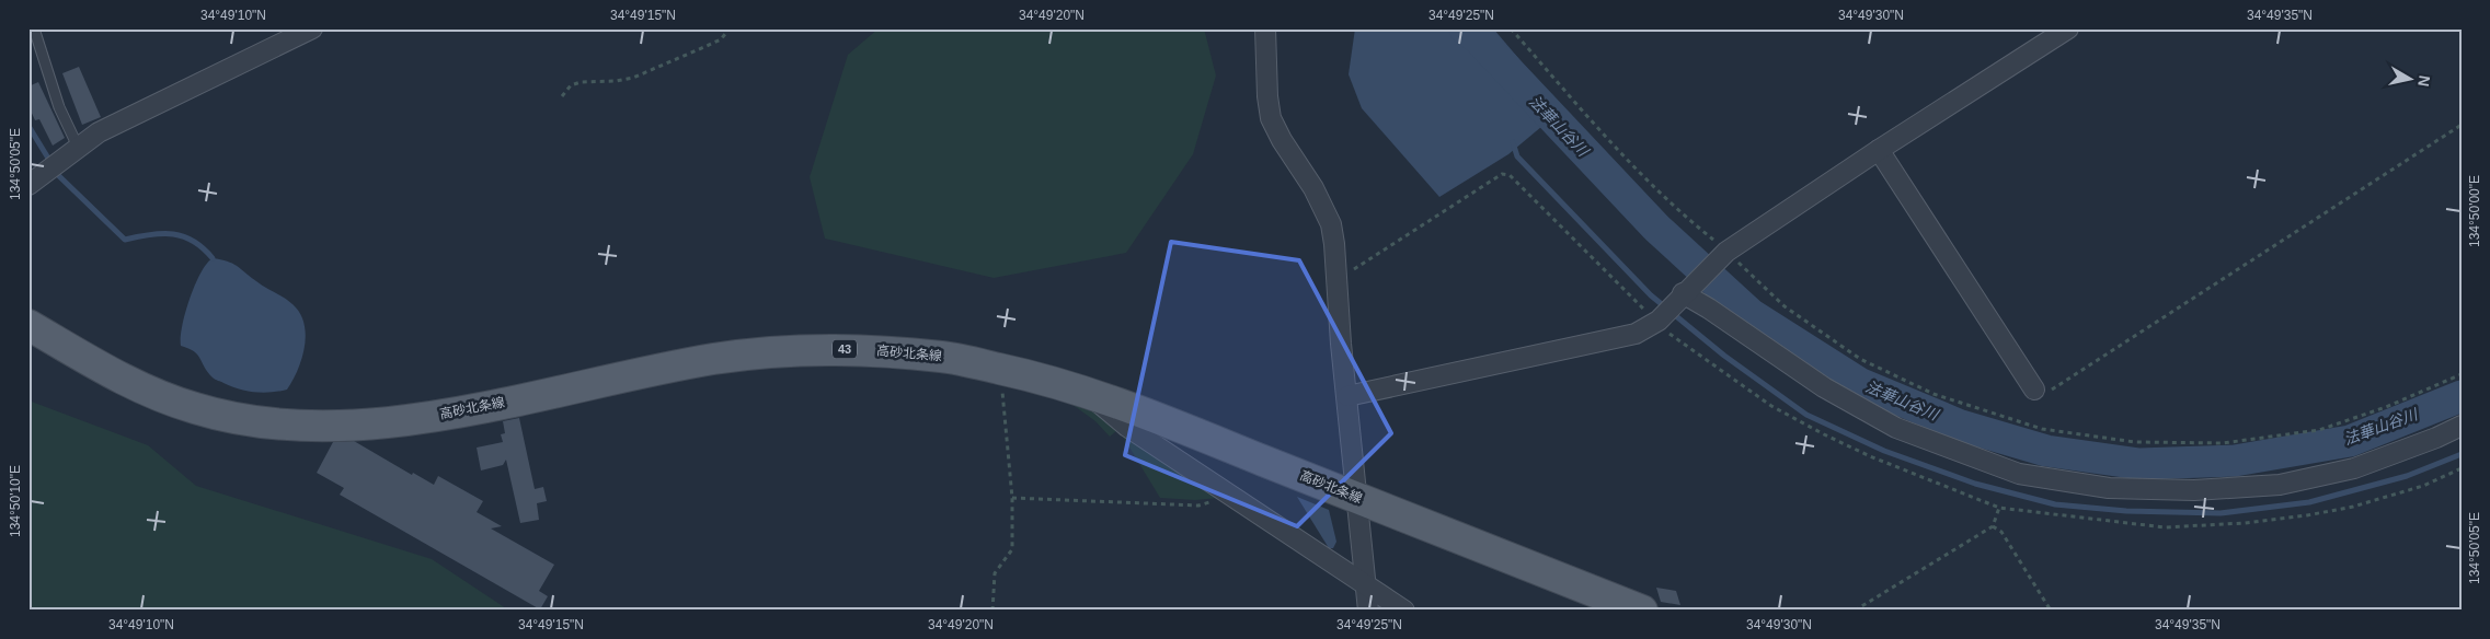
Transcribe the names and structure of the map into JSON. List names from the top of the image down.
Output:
{
  "streets": {
    "main road": ["43", "高砂北条線"]
  },
  "water": ["法華山谷川"],
  "north": "right",
  "coordinates": [
    "34°49'10\"N",
    "34°49'15\"N",
    "34°49'20\"N",
    "34°49'25\"N",
    "34°49'30\"N",
    "34°49'35\"N",
    "134°50'05\"E",
    "134°50'00\"E",
    "134°50'10\"E"
  ]
}
